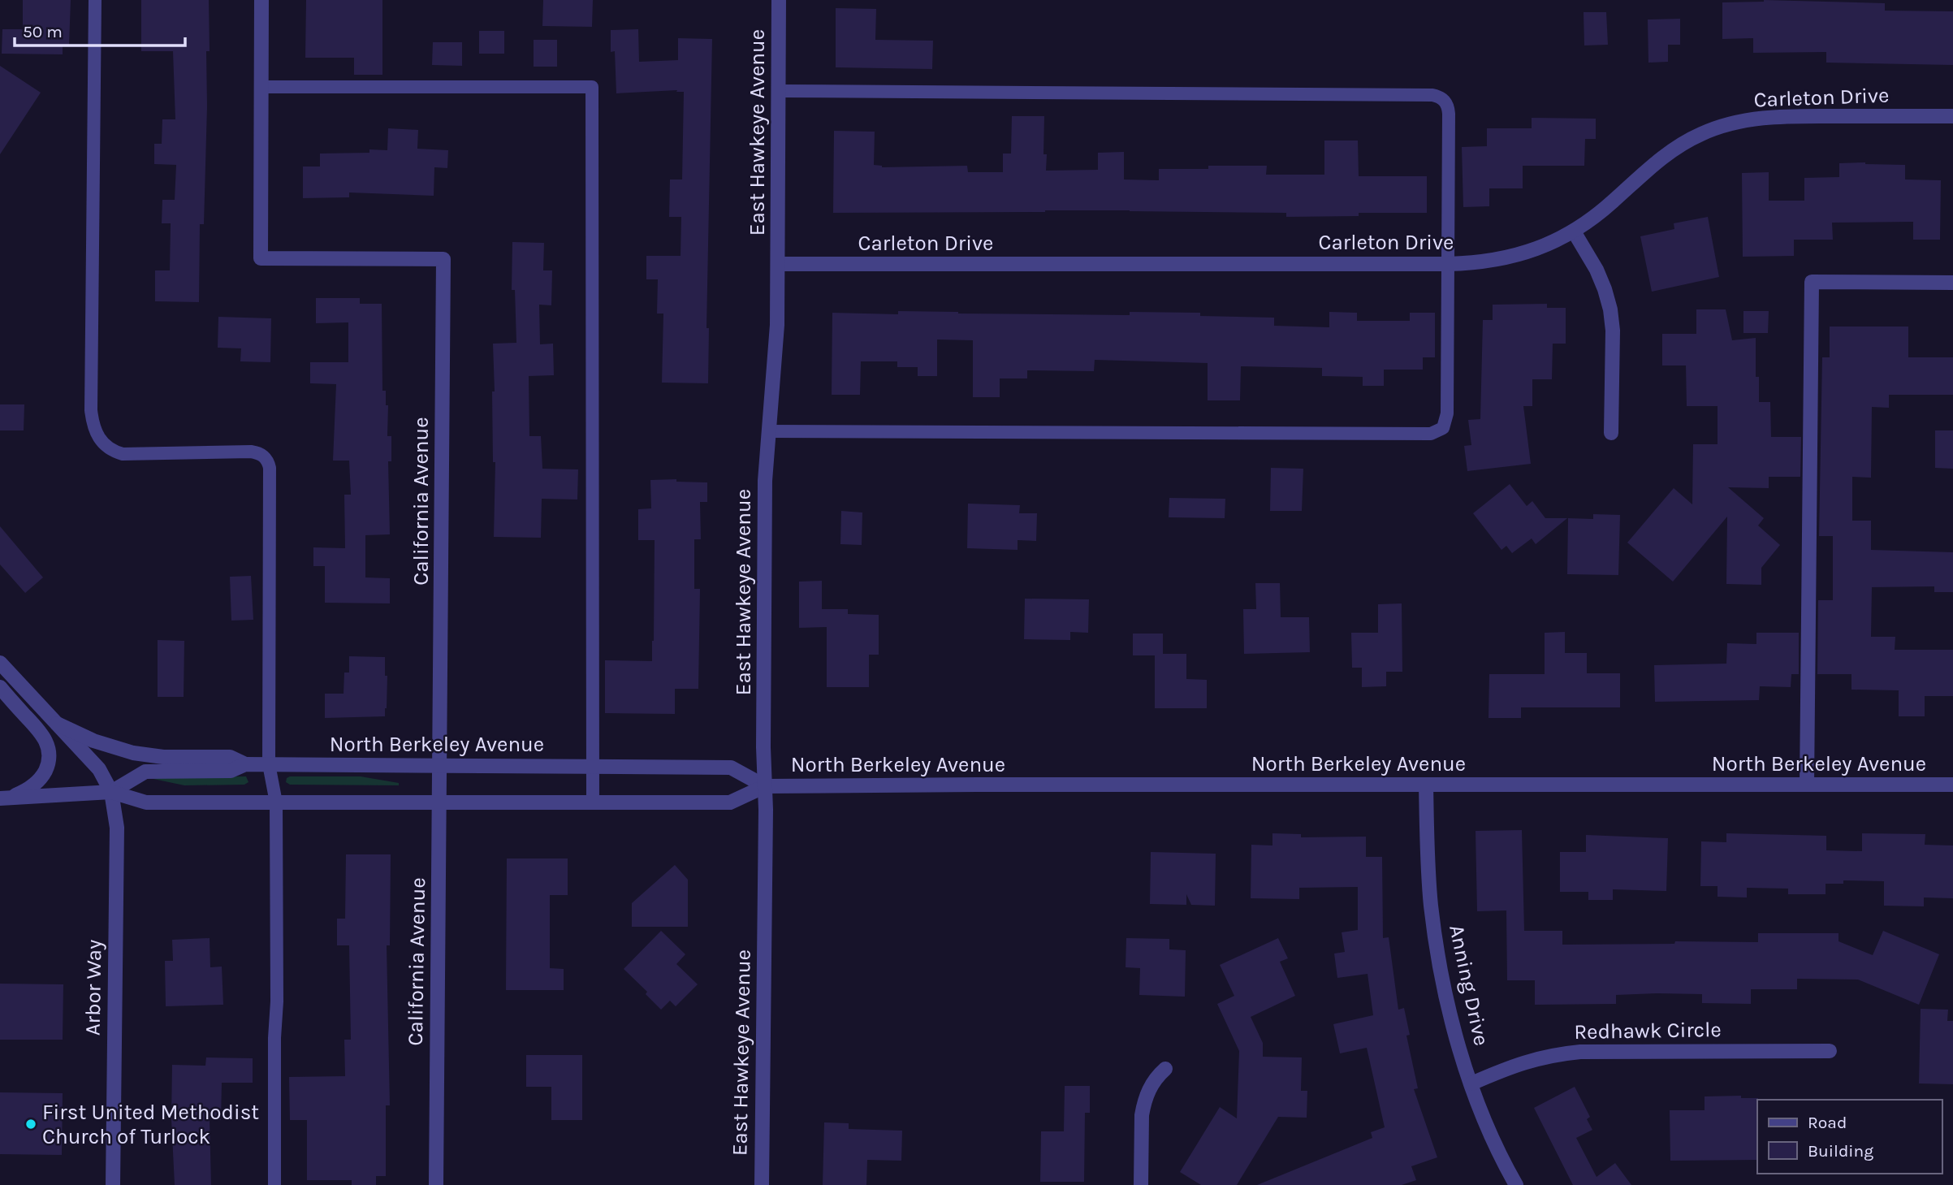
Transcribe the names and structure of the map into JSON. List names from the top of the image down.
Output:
{
  "streets": {
    "street": [
      "Carleton Drive",
      "East Hawkeye Avenue",
      "California Avenue",
      "North Berkeley Avenue",
      "Anning Drive",
      "Arbor Way",
      "Redhawk Circle"
    ]
  },
  "crossings": [
    ["Carleton Drive", "East Hawkeye Avenue"],
    ["East Hawkeye Avenue", "North Berkeley Avenue"],
    ["California Avenue", "North Berkeley Avenue"],
    ["North Berkeley Avenue", "Anning Drive"],
    ["North Berkeley Avenue", "Arbor Way"],
    ["Anning Drive", "Redhawk Circle"]
  ],
  "places": ["First United Methodist Church of Turlock"],
  "legend": ["Road", "Building"],
  "scale_bar": "50 m"
}
